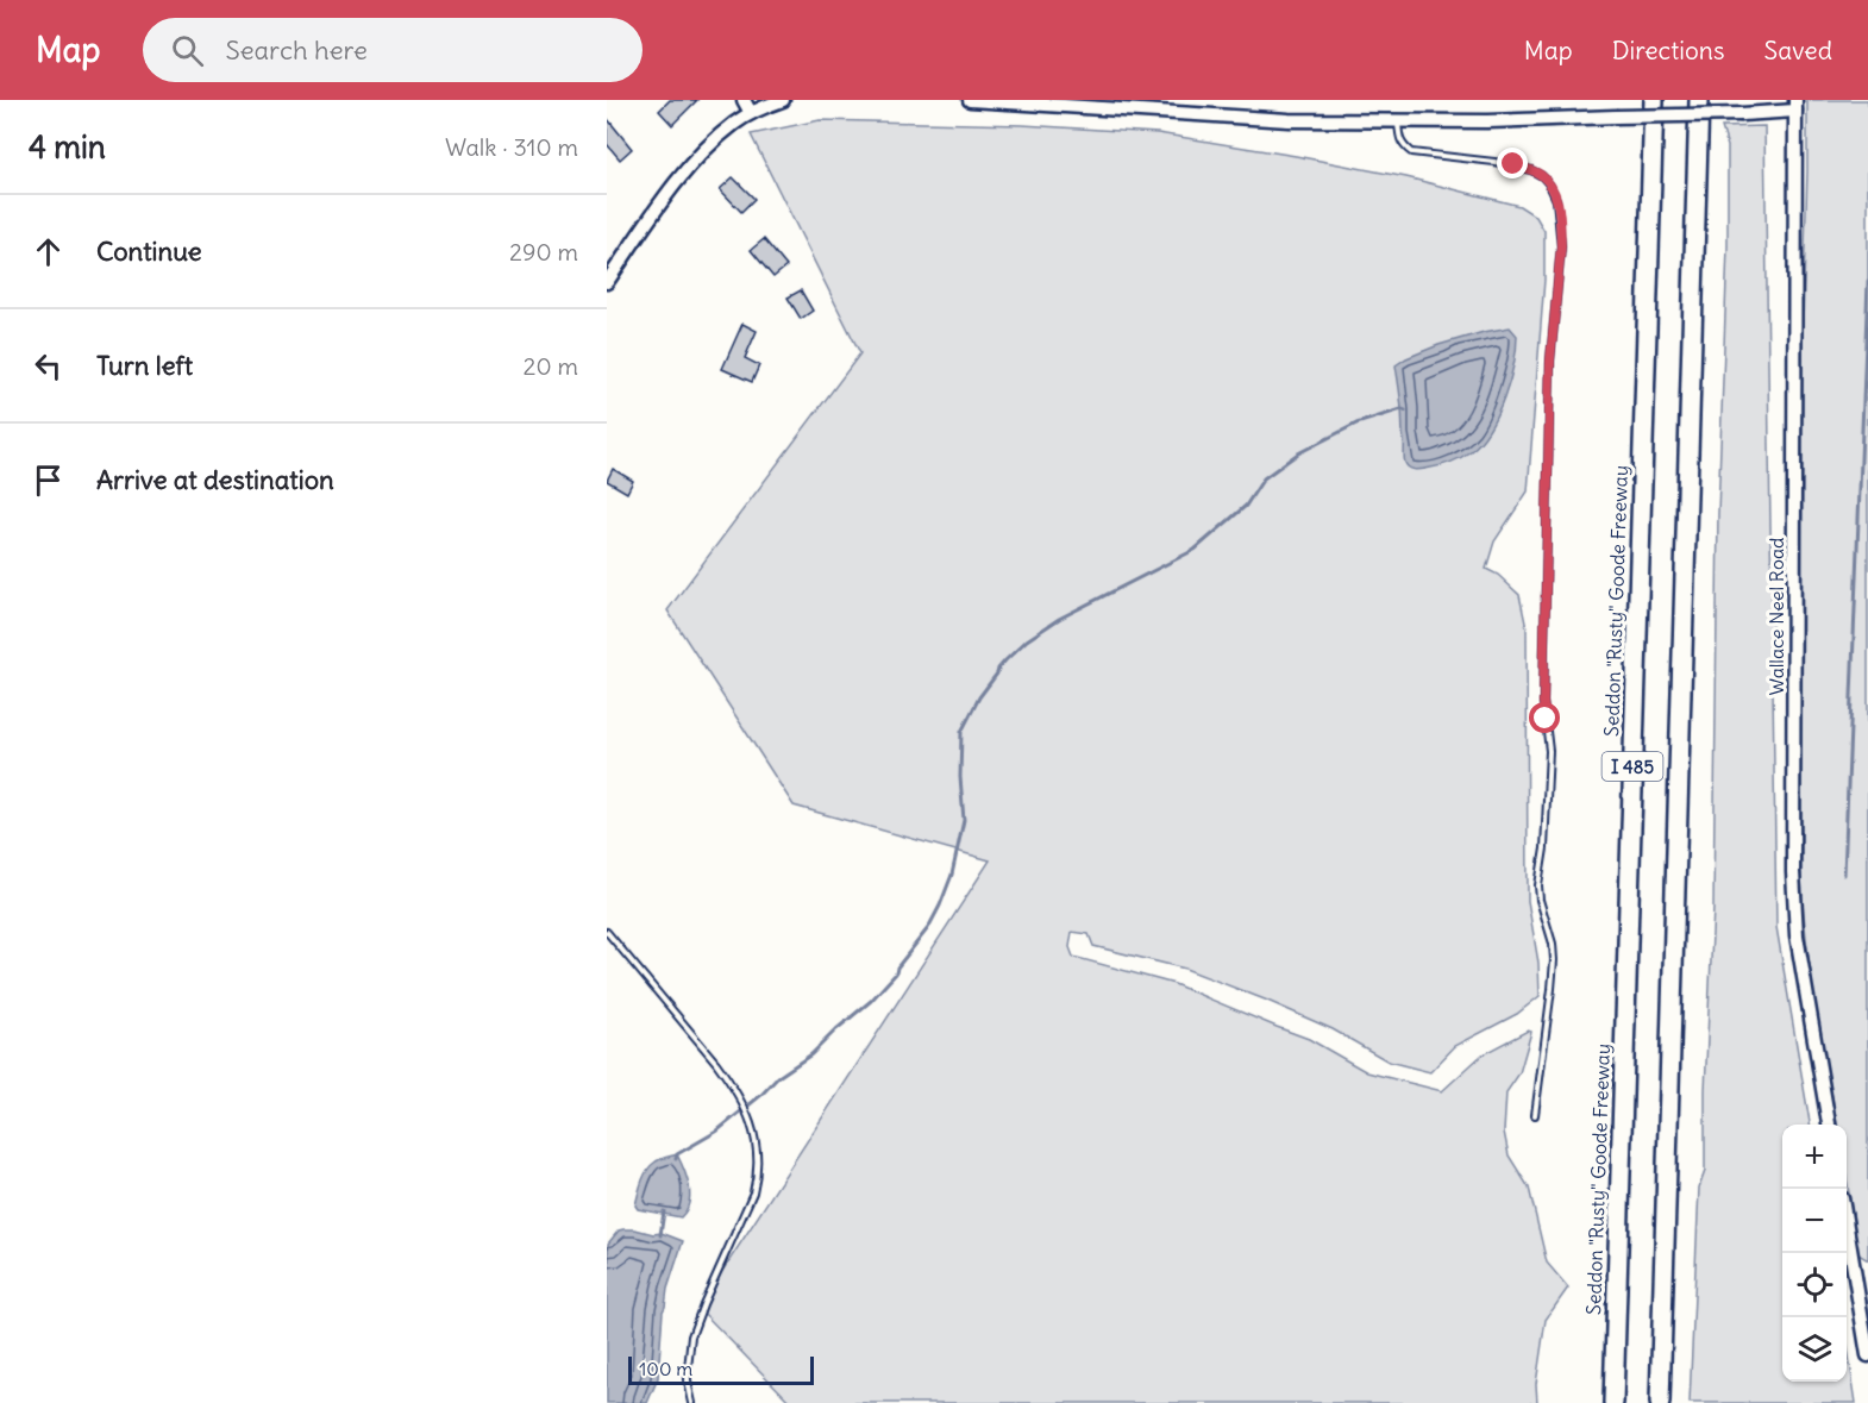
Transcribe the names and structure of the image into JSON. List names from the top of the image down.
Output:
{
  "streets": {
    "highway": ["Seddon \"Rusty\" Goode Freeway", "I 485"],
    "street": ["Wallace Neel Road"]
  },
  "scale_bar": "100 m",
  "page": {
    "header": "Map",
    "search": "Search here",
    "nav": ["Map", "Directions", "Saved"],
    "heading": ["4 min", "Walk · 310 m"],
    "list": [
      ["Continue", "290 m"],
      ["Turn left", "20 m"],
      "Arrive at destination"
    ],
    "map_buttons": ["+", "−"],
    "scale": "100 m"
  }
}
